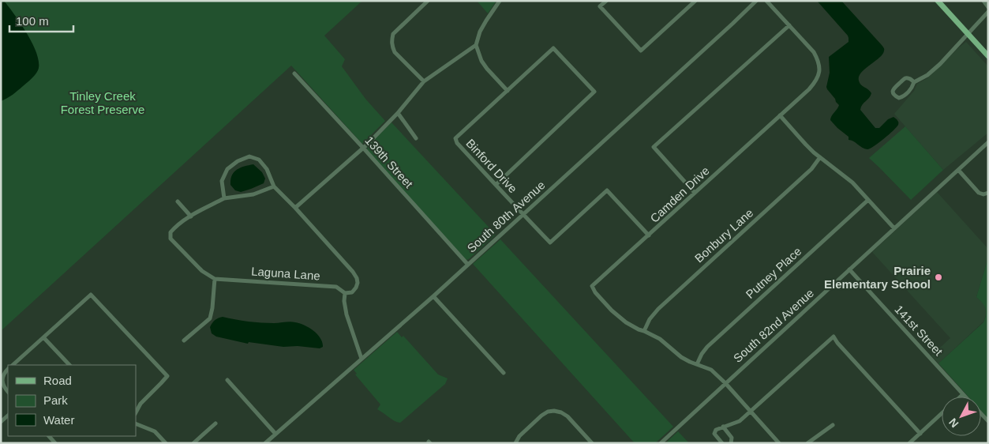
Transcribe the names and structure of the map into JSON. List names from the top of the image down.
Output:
{
  "streets": {
    "street": [
      "139th Street",
      "Binford Drive",
      "Camden Drive",
      "South 80th Avenue",
      "Bonbury Lane",
      "Putney Place",
      "Laguna Lane",
      "South 82nd Avenue",
      "141st Street"
    ]
  },
  "crossings": [
    ["139th Street", "South 80th Avenue"],
    ["Binford Drive", "Camden Drive"],
    ["Binford Drive", "South 80th Avenue"],
    ["Camden Drive", "Bonbury Lane"],
    ["South 82nd Avenue", "141st Street"]
  ],
  "parks": ["Tinley Creek Forest Preserve"],
  "places": ["Prairie Elementary School"],
  "legend": ["Road", "Park", "Water"],
  "scale_bar": "100 m",
  "north": "bottom left"
}
